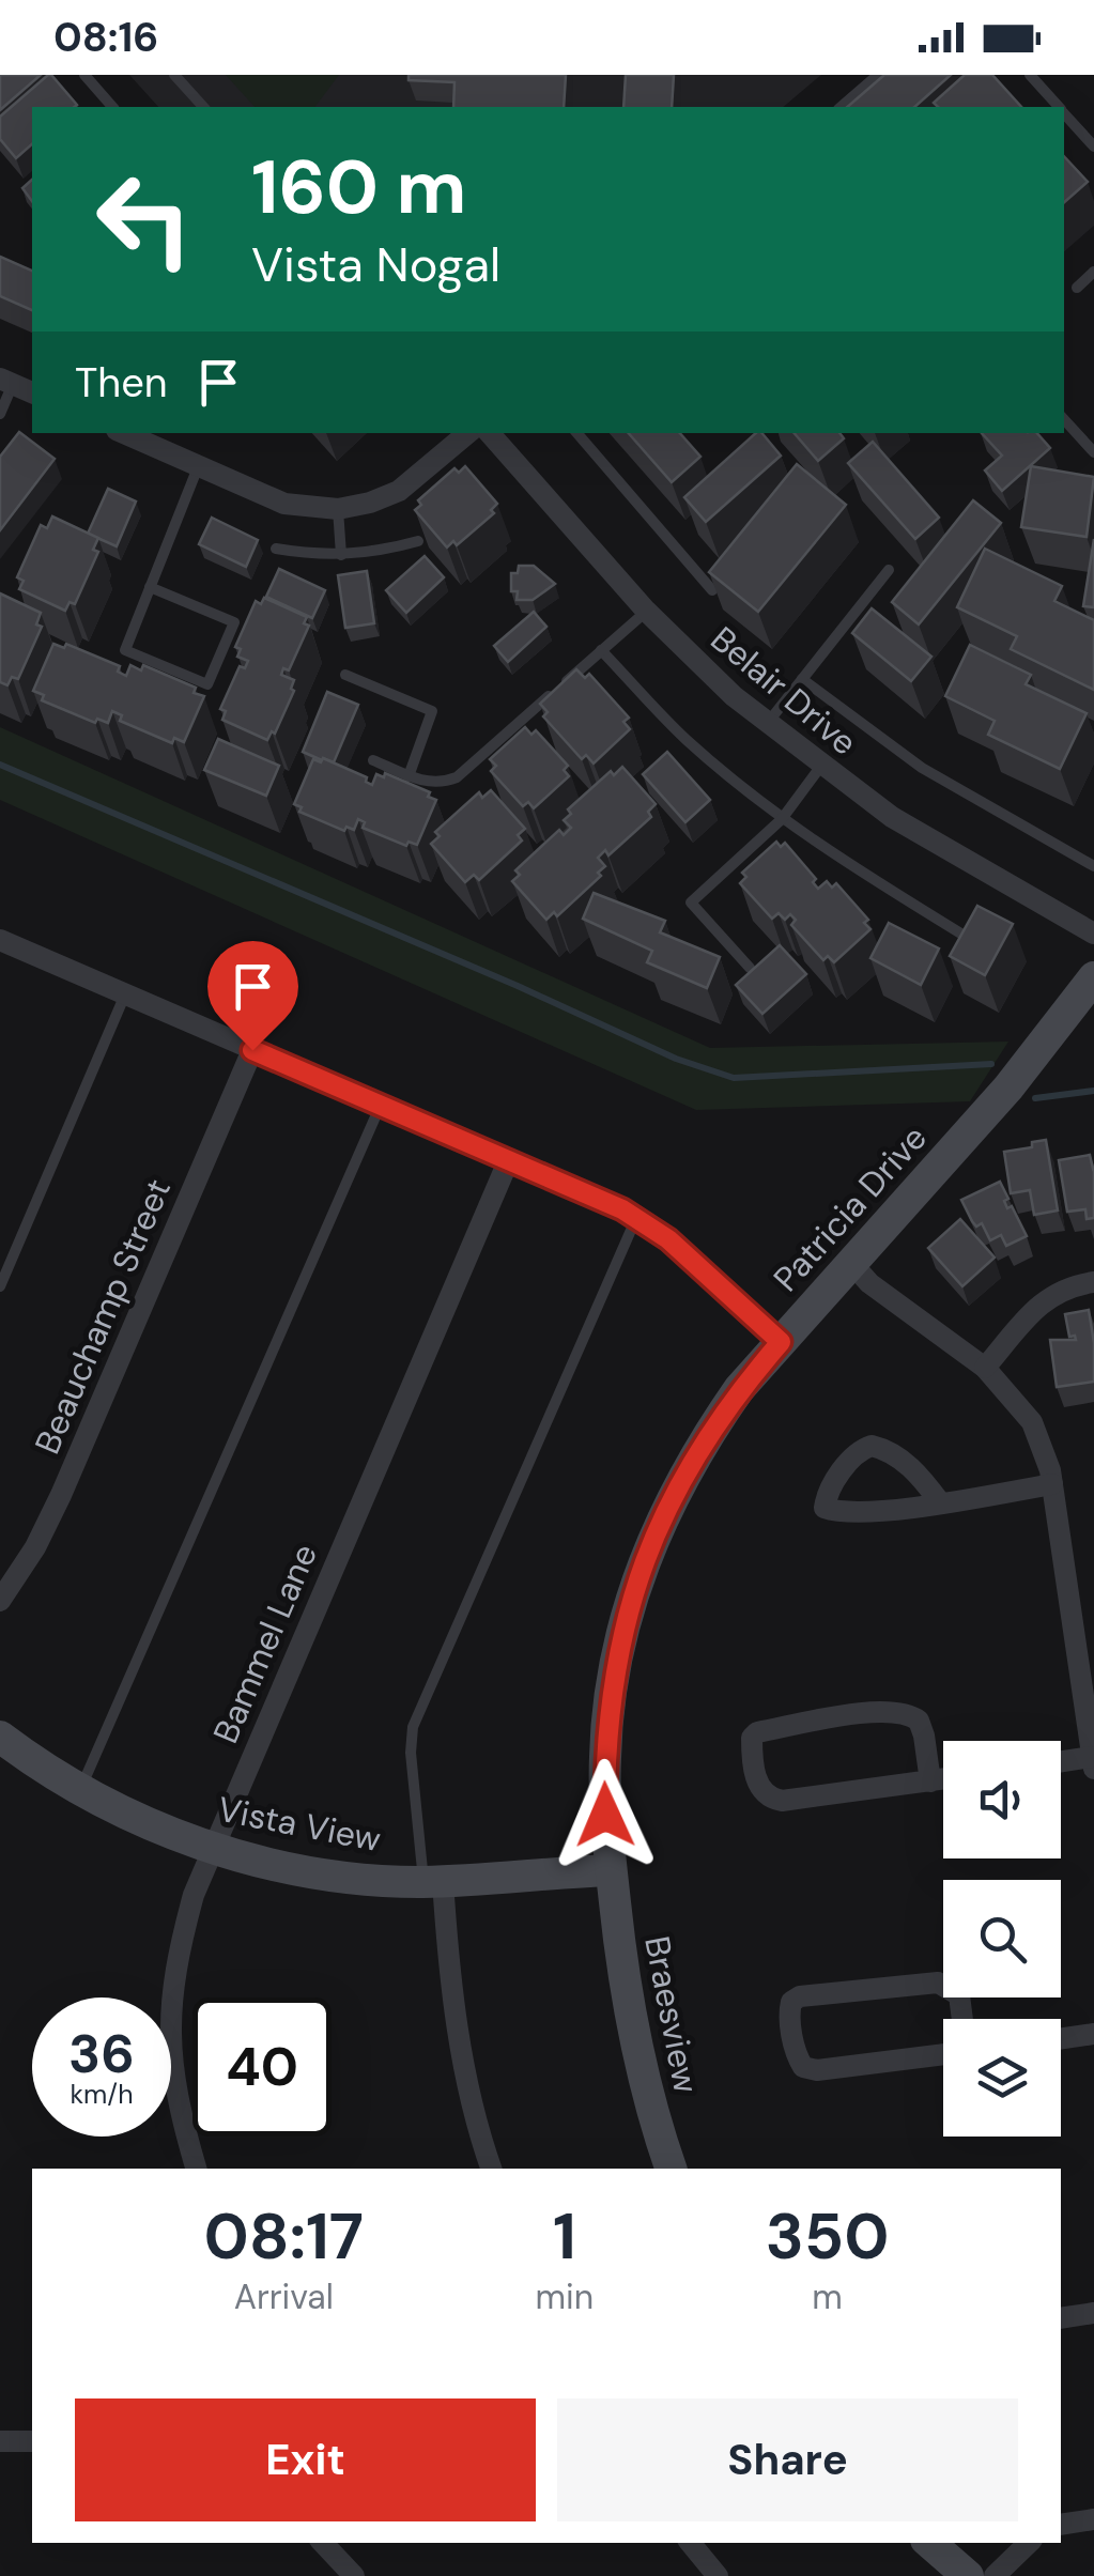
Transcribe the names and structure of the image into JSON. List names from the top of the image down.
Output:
{
  "streets": {
    "street": [
      "Belair Drive",
      "Patricia Drive",
      "Beauchamp Street",
      "Bammel Lane",
      "Vista View",
      "Braesview"
    ]
  },
  "crossings": [
    ["Patricia Drive", "Vista View"],
    ["Patricia Drive", "Braesview"],
    ["Bammel Lane", "Vista View"],
    ["Vista View", "Braesview"]
  ],
  "page": {
    "status": "08:16",
    "turn": ["160 m", "Vista Nogal"],
    "then": "Then",
    "speed": "36 km/h",
    "limit": "40",
    "eta": [
      "08:17",
      "Arrival",
      "1",
      "min",
      "350",
      "m"
    ],
    "buttons": ["Exit", "Share"]
  }
}
